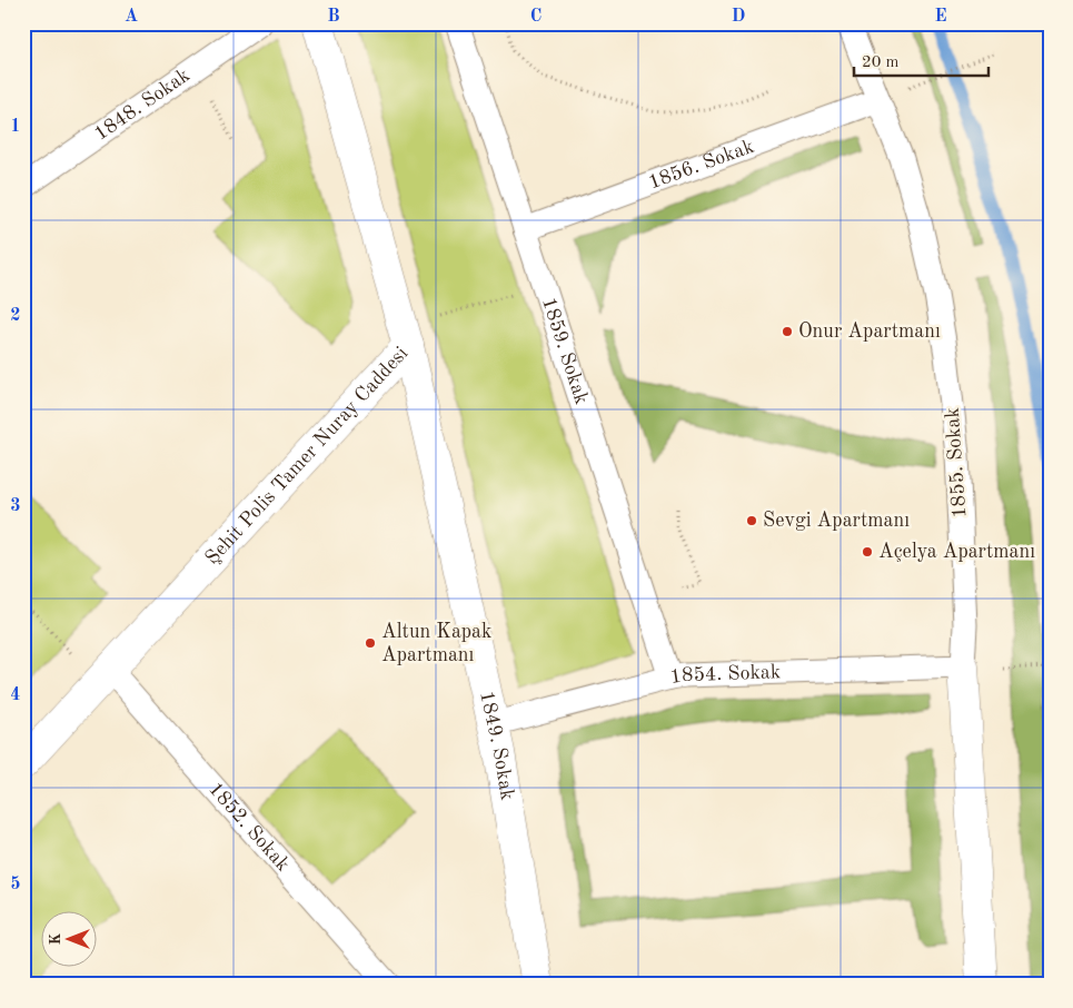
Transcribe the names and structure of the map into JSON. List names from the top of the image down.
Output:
{
  "streets": {
    "street": ["Şehit Polis Tamer Nuray Caddesi", "1855. Sokak", "1849. Sokak"],
    "lane": [
      "1848. Sokak",
      "1856. Sokak",
      "1859. Sokak",
      "1854. Sokak",
      "1852. Sokak"
    ]
  },
  "crossings": [
    ["1856. Sokak", "1859. Sokak"],
    ["1856. Sokak", "1855. Sokak"],
    ["1859. Sokak", "1854. Sokak"],
    ["Şehit Polis Tamer Nuray Caddesi", "1849. Sokak"],
    ["Şehit Polis Tamer Nuray Caddesi", "1852. Sokak"],
    ["1855. Sokak", "1854. Sokak"],
    ["1854. Sokak", "1849. Sokak"]
  ],
  "places": [
    "Onur Apartmanı",
    "Sevgi Apartmanı",
    "Açelya Apartmanı",
    "Altun Kapak Apartmanı"
  ],
  "scale_bar": "20 m",
  "north": "left",
  "grid": {
    "columns": [
      "A",
      "B",
      "C",
      "D",
      "E"
    ],
    "rows": [
      "1",
      "2",
      "3",
      "4",
      "5"
    ]
  }
}
